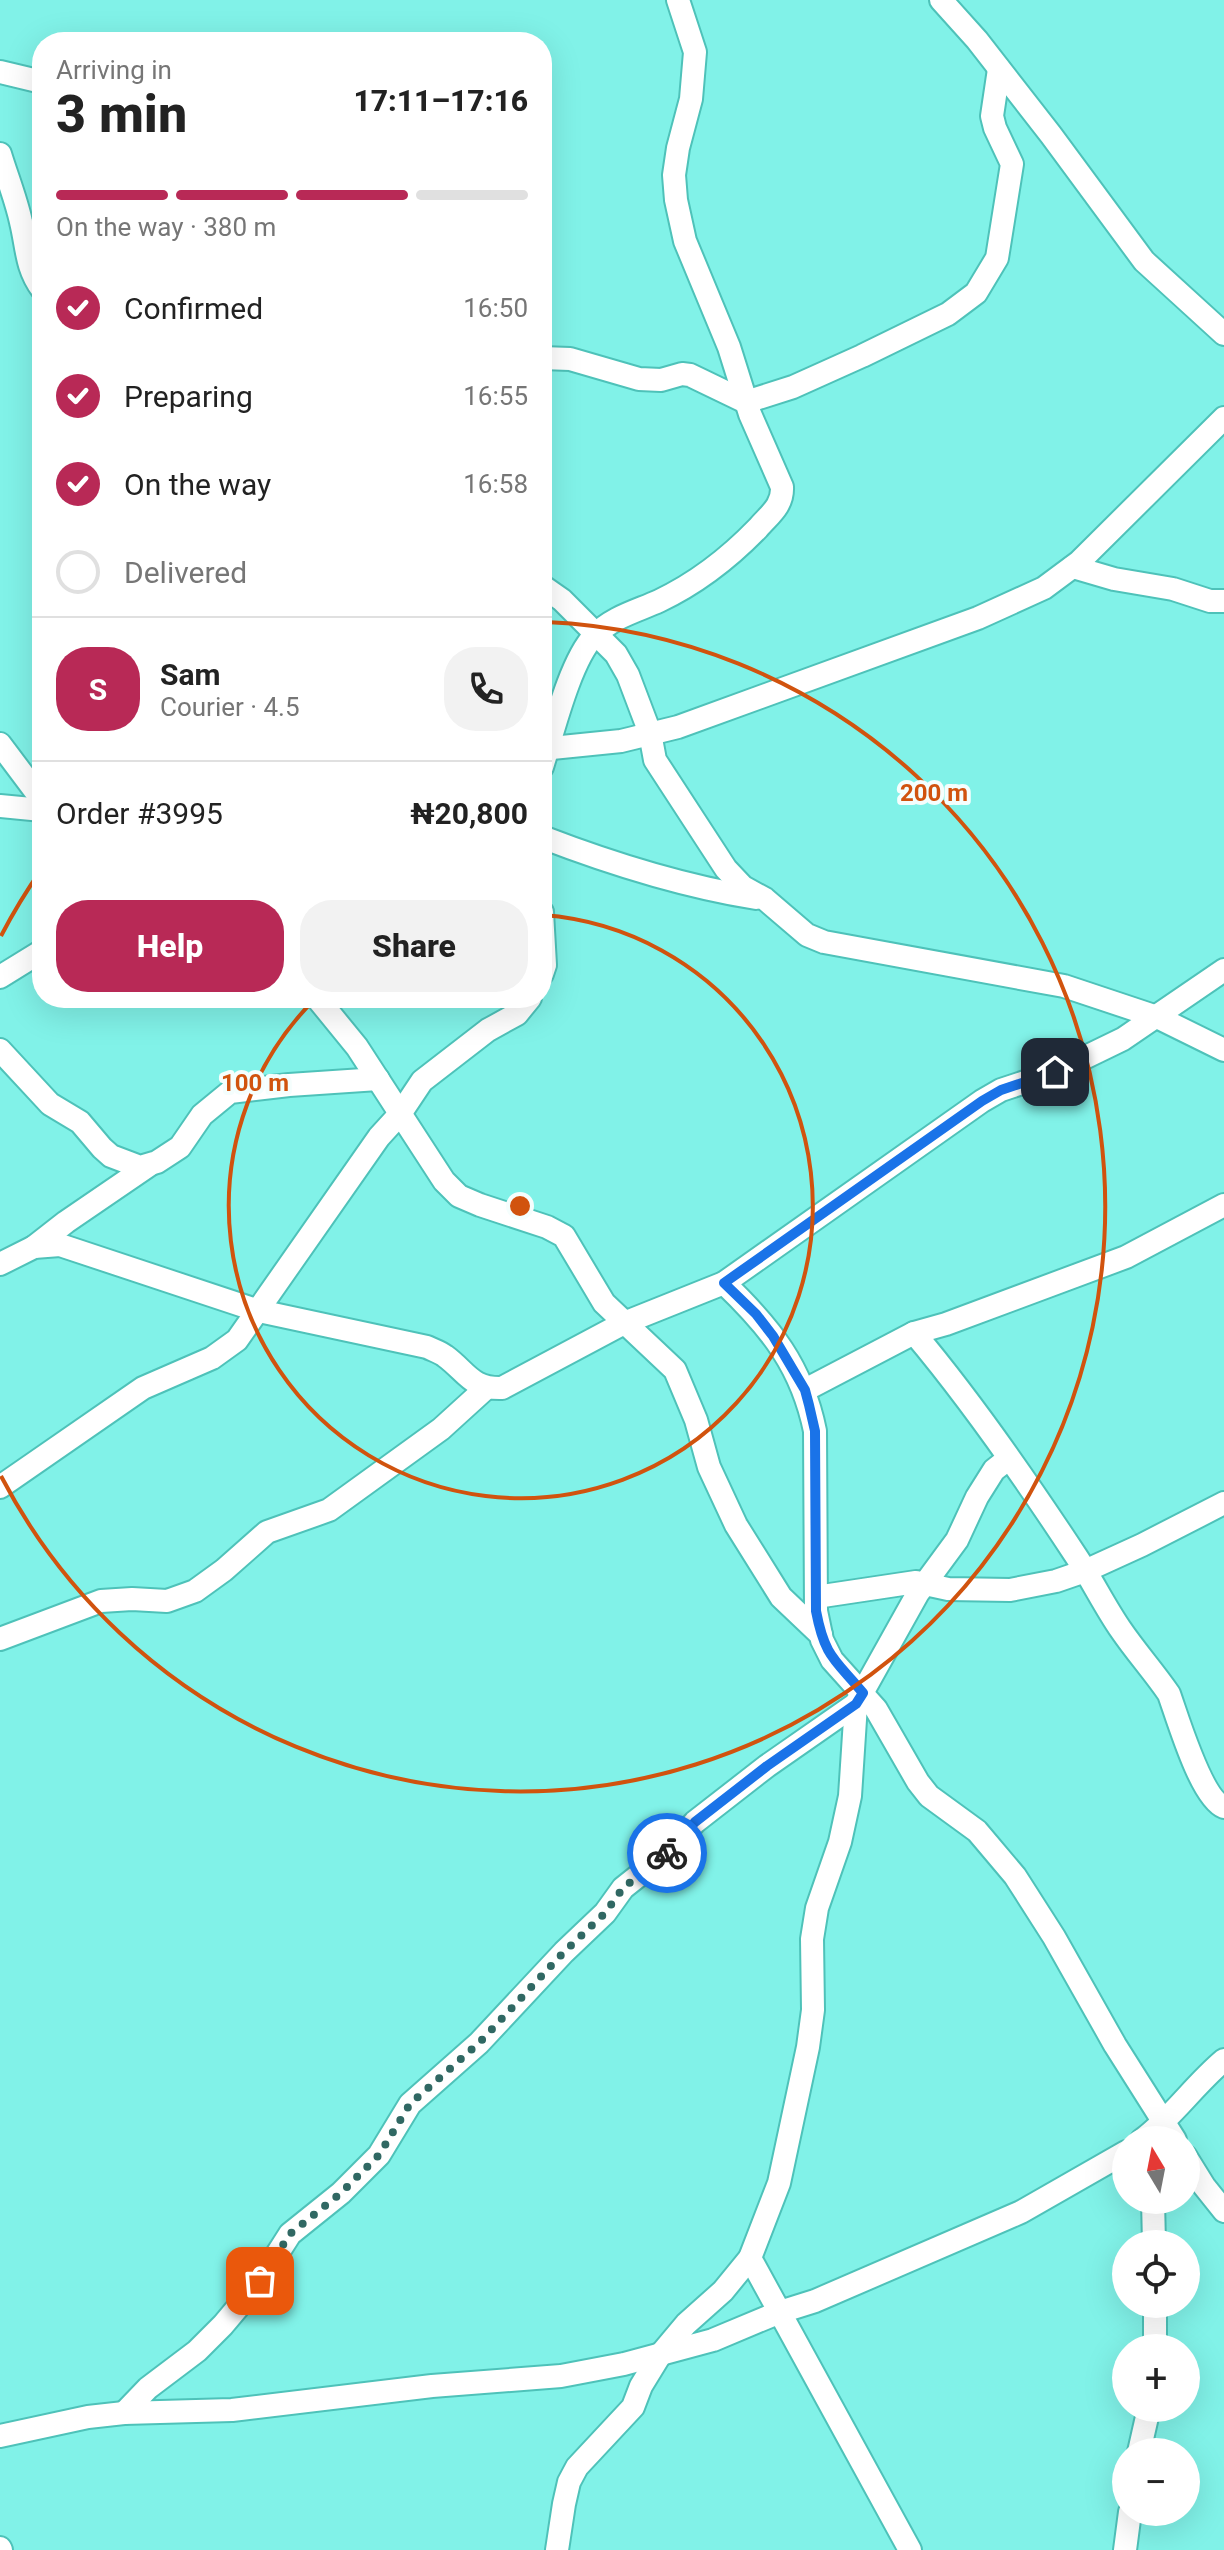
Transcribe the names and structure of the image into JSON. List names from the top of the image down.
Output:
{
  "north": "top",
  "page": {
    "heading": ["3 min", "Arriving in", "17:11–17:16"],
    "panel": [
      "Sam",
      "Courier · 4.5",
      "Order #3995",
      "₦20,800"
    ],
    "bar": "On the way · 380 m",
    "list": [
      ["Confirmed", "16:50"],
      ["Preparing", "16:55"],
      ["On the way", "16:58"],
      "Delivered"
    ],
    "round": "S",
    "buttons": ["Help", "Share"],
    "map_buttons": ["+", "−"]
  },
  "rings": ["200 m", "100 m"]
}
